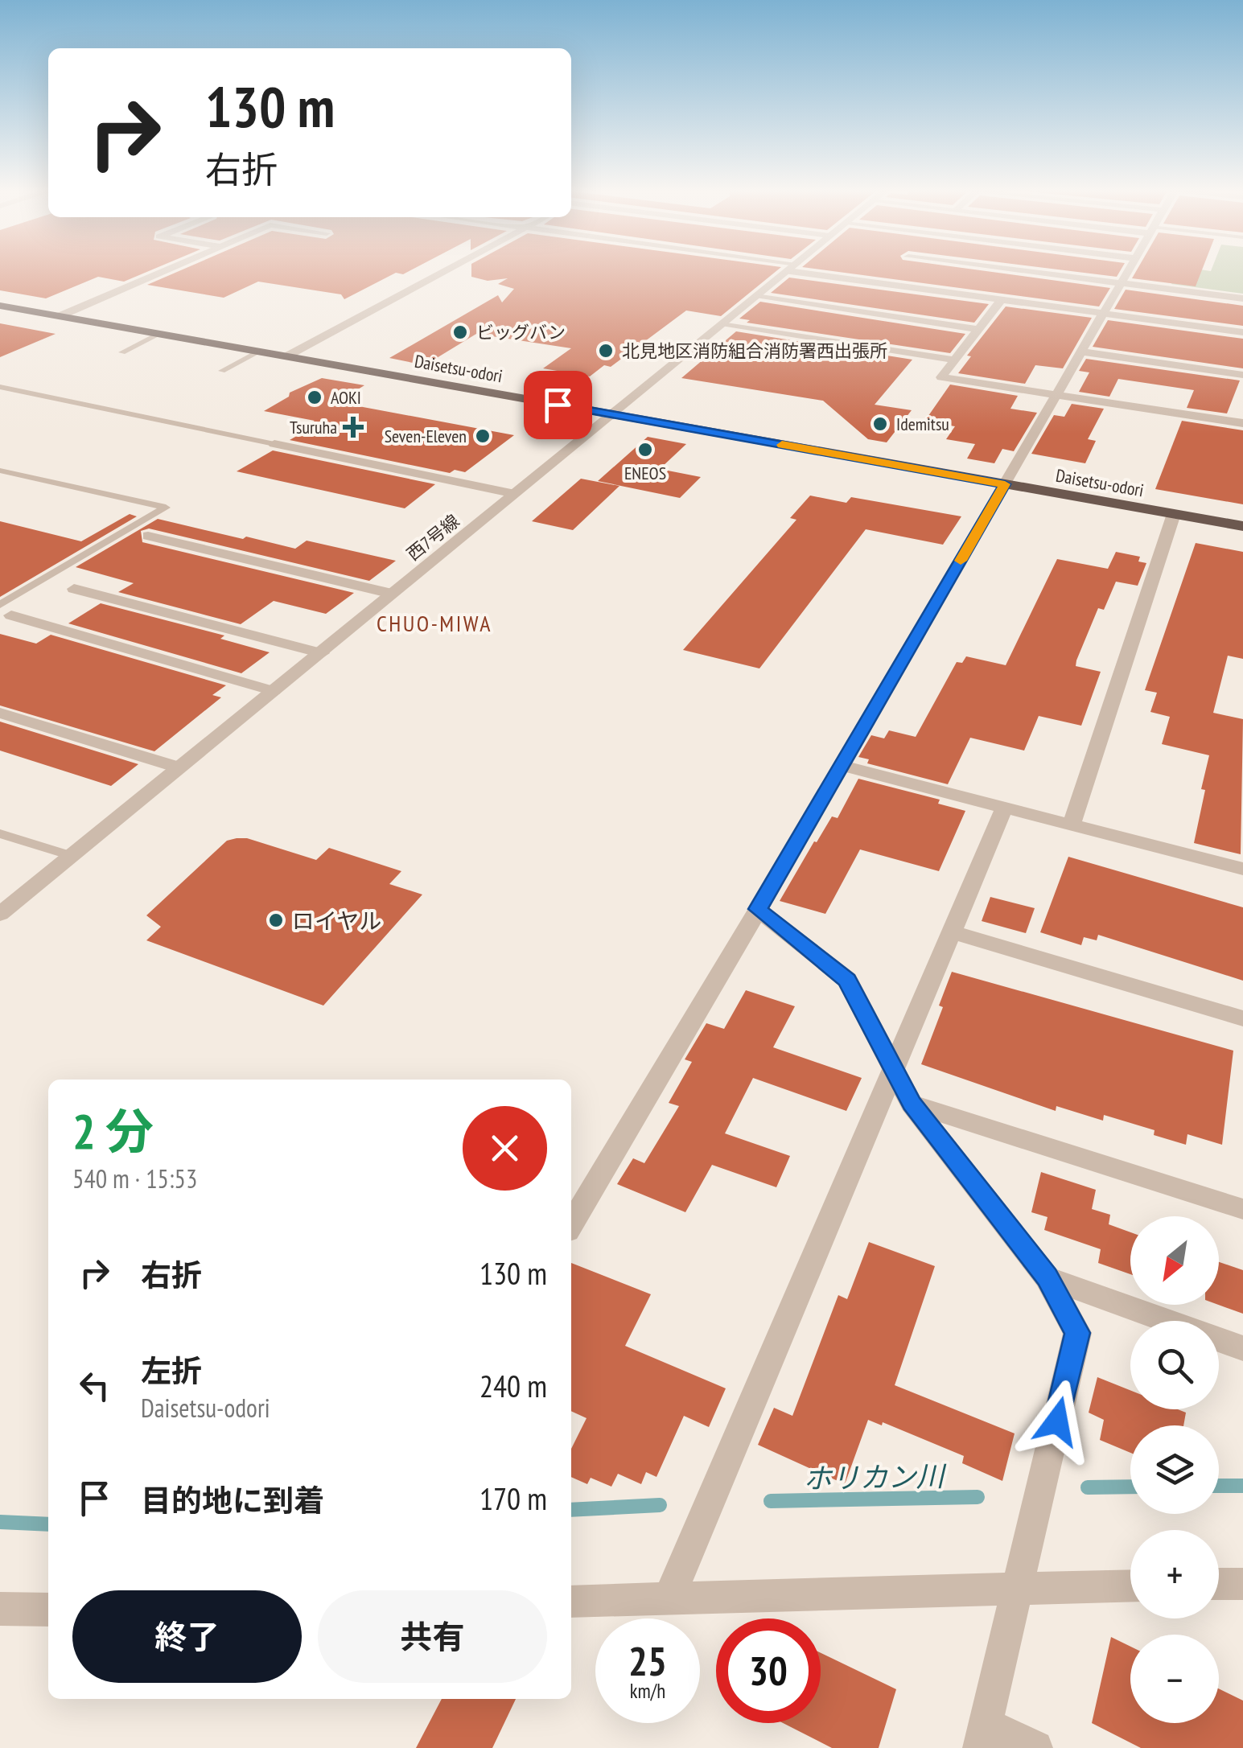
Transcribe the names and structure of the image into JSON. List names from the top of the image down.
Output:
{
  "streets": {
    "highway": ["Daisetsu-odori"],
    "street": ["西7号線"]
  },
  "crossings": [
    ["Daisetsu-odori", "西7号線"]
  ],
  "districts": ["CHUO-MIWA"],
  "water": ["ホリカン川"],
  "places": {
    "other": [
      "ビッグバン",
      "北見地区消防組合消防署西出張所",
      "AOKI",
      "Idemitsu",
      "Seven-Eleven",
      "ENEOS",
      "ロイヤル"
    ],
    "health": ["Tsuruha"]
  },
  "north": "bottom left",
  "page": {
    "turn": ["130 m", "右折"],
    "heading": ["2 分", "540 m · 15:53"],
    "map_buttons": ["+", "−"],
    "list": [
      {
        "name": "右折",
        "value": "130 m"
      },
      {
        "name": "左折",
        "note": "Daisetsu-odori",
        "value": "240 m"
      },
      {
        "name": "目的地に到着",
        "value": "170 m"
      }
    ],
    "buttons": ["終了", "共有"],
    "speed": "25 km/h",
    "limit": "30"
  }
}
